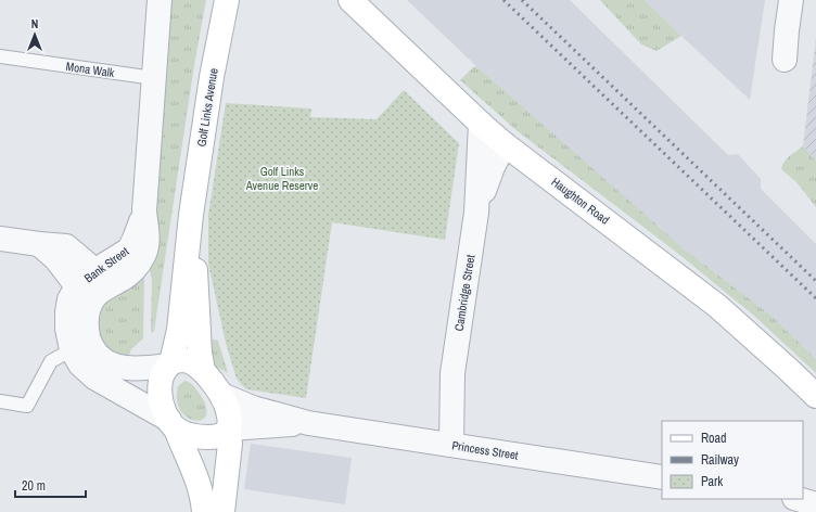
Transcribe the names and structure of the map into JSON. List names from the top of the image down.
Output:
{
  "streets": {
    "street": [
      "Golf Links Avenue",
      "Haughton Road",
      "Bank Street",
      "Cambridge Street",
      "Princess Street"
    ],
    "lane": ["Mona Walk"]
  },
  "crossings": [
    ["Mona Walk", "Bank Street"],
    ["Golf Links Avenue", "Bank Street"],
    ["Golf Links Avenue", "Princess Street"],
    ["Haughton Road", "Cambridge Street"],
    ["Bank Street", "Princess Street"],
    ["Cambridge Street", "Princess Street"]
  ],
  "parks": ["Golf Links Avenue Reserve"],
  "legend": ["Road", "Railway", "Park"],
  "scale_bar": "20 m",
  "north": "top"
}
